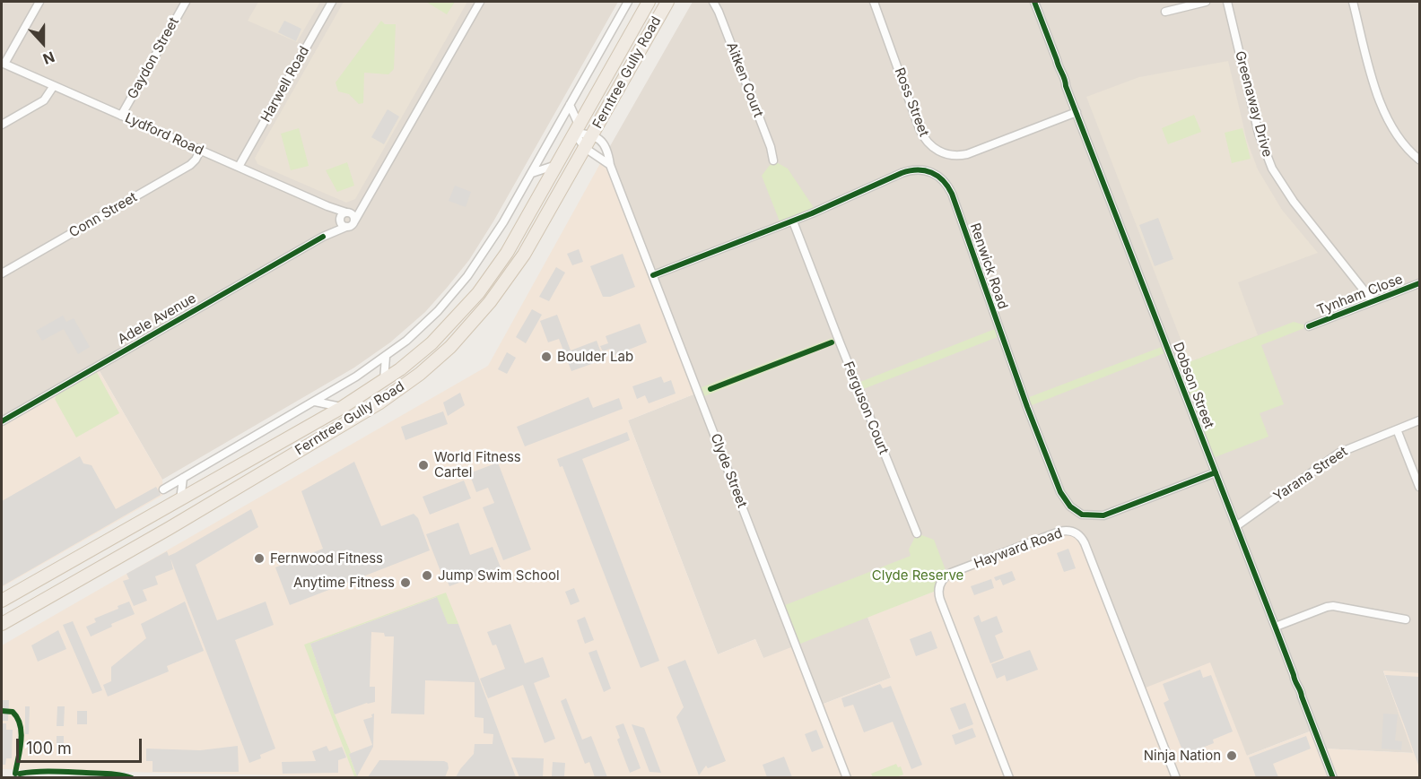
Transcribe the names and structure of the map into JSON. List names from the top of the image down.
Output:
{
  "streets": {
    "main road": ["Ferntree Gully Road"],
    "street": [
      "Gaydon Street",
      "Aitken Court",
      "Harwell Road",
      "Ross Street",
      "Greenaway Drive",
      "Lydford Road",
      "Conn Street",
      "Renwick Road",
      "Tynham Close",
      "Adele Avenue",
      "Dobson Street",
      "Ferguson Court",
      "Clyde Street",
      "Yarana Street",
      "Hayward Road"
    ]
  },
  "crossings": [
    ["Gaydon Street", "Lydford Road"],
    ["Ferntree Gully Road", "Clyde Street"],
    ["Harwell Road", "Lydford Road"],
    ["Ross Street", "Dobson Street"],
    ["Greenaway Drive", "Tynham Close"],
    ["Lydford Road", "Conn Street"],
    ["Lydford Road", "Adele Avenue"],
    ["Renwick Road", "Dobson Street"],
    ["Renwick Road", "Ferguson Court"],
    ["Renwick Road", "Clyde Street"],
    ["Dobson Street", "Yarana Street"]
  ],
  "parks": ["Clyde Reserve"],
  "places": [
    "Boulder Lab",
    "World Fitness Cartel",
    "Fernwood Fitness",
    "Jump Swim School",
    "Anytime Fitness",
    "Ninja Nation"
  ],
  "scale_bar": "100 m",
  "north": "bottom"
}
